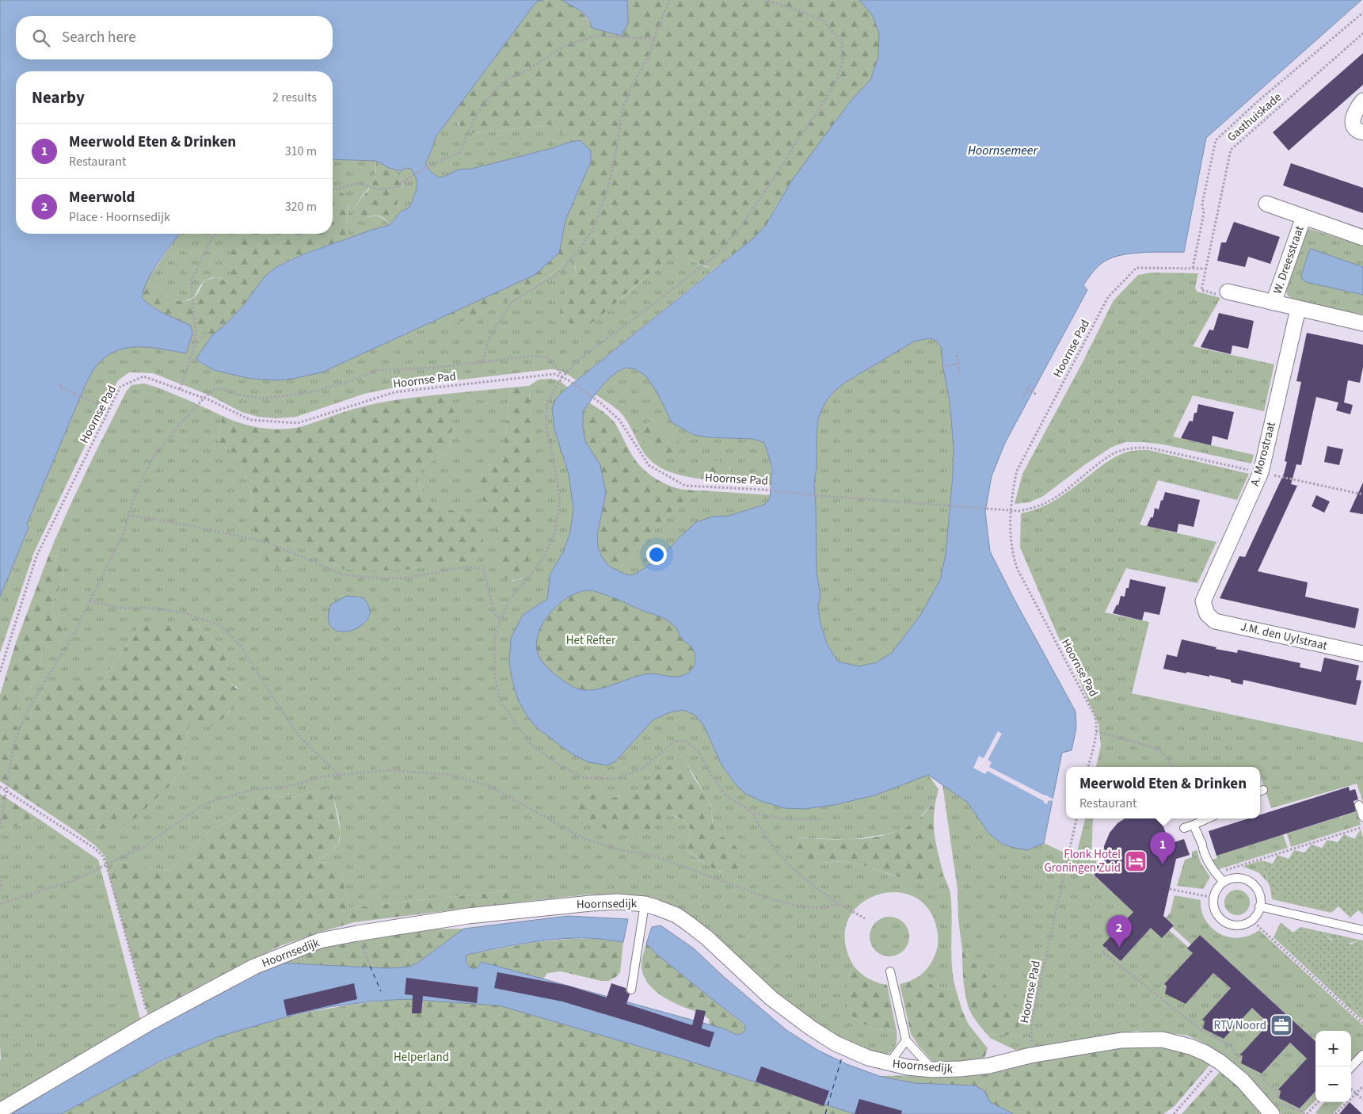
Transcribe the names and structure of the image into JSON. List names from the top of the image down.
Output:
{
  "streets": {
    "street": [
      "W. Dreesstraat",
      "A. Morostraat",
      "J.M. den Uylstraat",
      "Hoornsedijk"
    ],
    "path": ["Gasthuiskade", "Hoornse Pad"]
  },
  "crossings": [
    ["Gasthuiskade", "W. Dreesstraat"],
    ["Gasthuiskade", "Hoornse Pad"],
    ["W. Dreesstraat", "A. Morostraat"],
    ["Hoornse Pad", "Hoornsedijk"],
    ["A. Morostraat", "J.M. den Uylstraat"]
  ],
  "water": ["Hoornsemeer"],
  "parks": ["Het Refter", "Helperland"],
  "places": {
    "hotel": ["Flonk Hotel Groningen Zuid"],
    "office": ["RTV Noord"]
  },
  "page": {
    "search": "Search here",
    "heading": ["Nearby", "2 results"],
    "list": [
      {
        "mark": "1",
        "name": "Meerwold Eten & Drinken",
        "note": "Restaurant",
        "value": "310 m"
      },
      {
        "mark": "2",
        "name": "Meerwold",
        "note": "Place · Hoornsedijk",
        "value": "320 m"
      }
    ],
    "popup": ["Meerwold Eten & Drinken", "Restaurant"],
    "pins": ["1", "2"],
    "map_buttons": ["+", "−"]
  }
}
